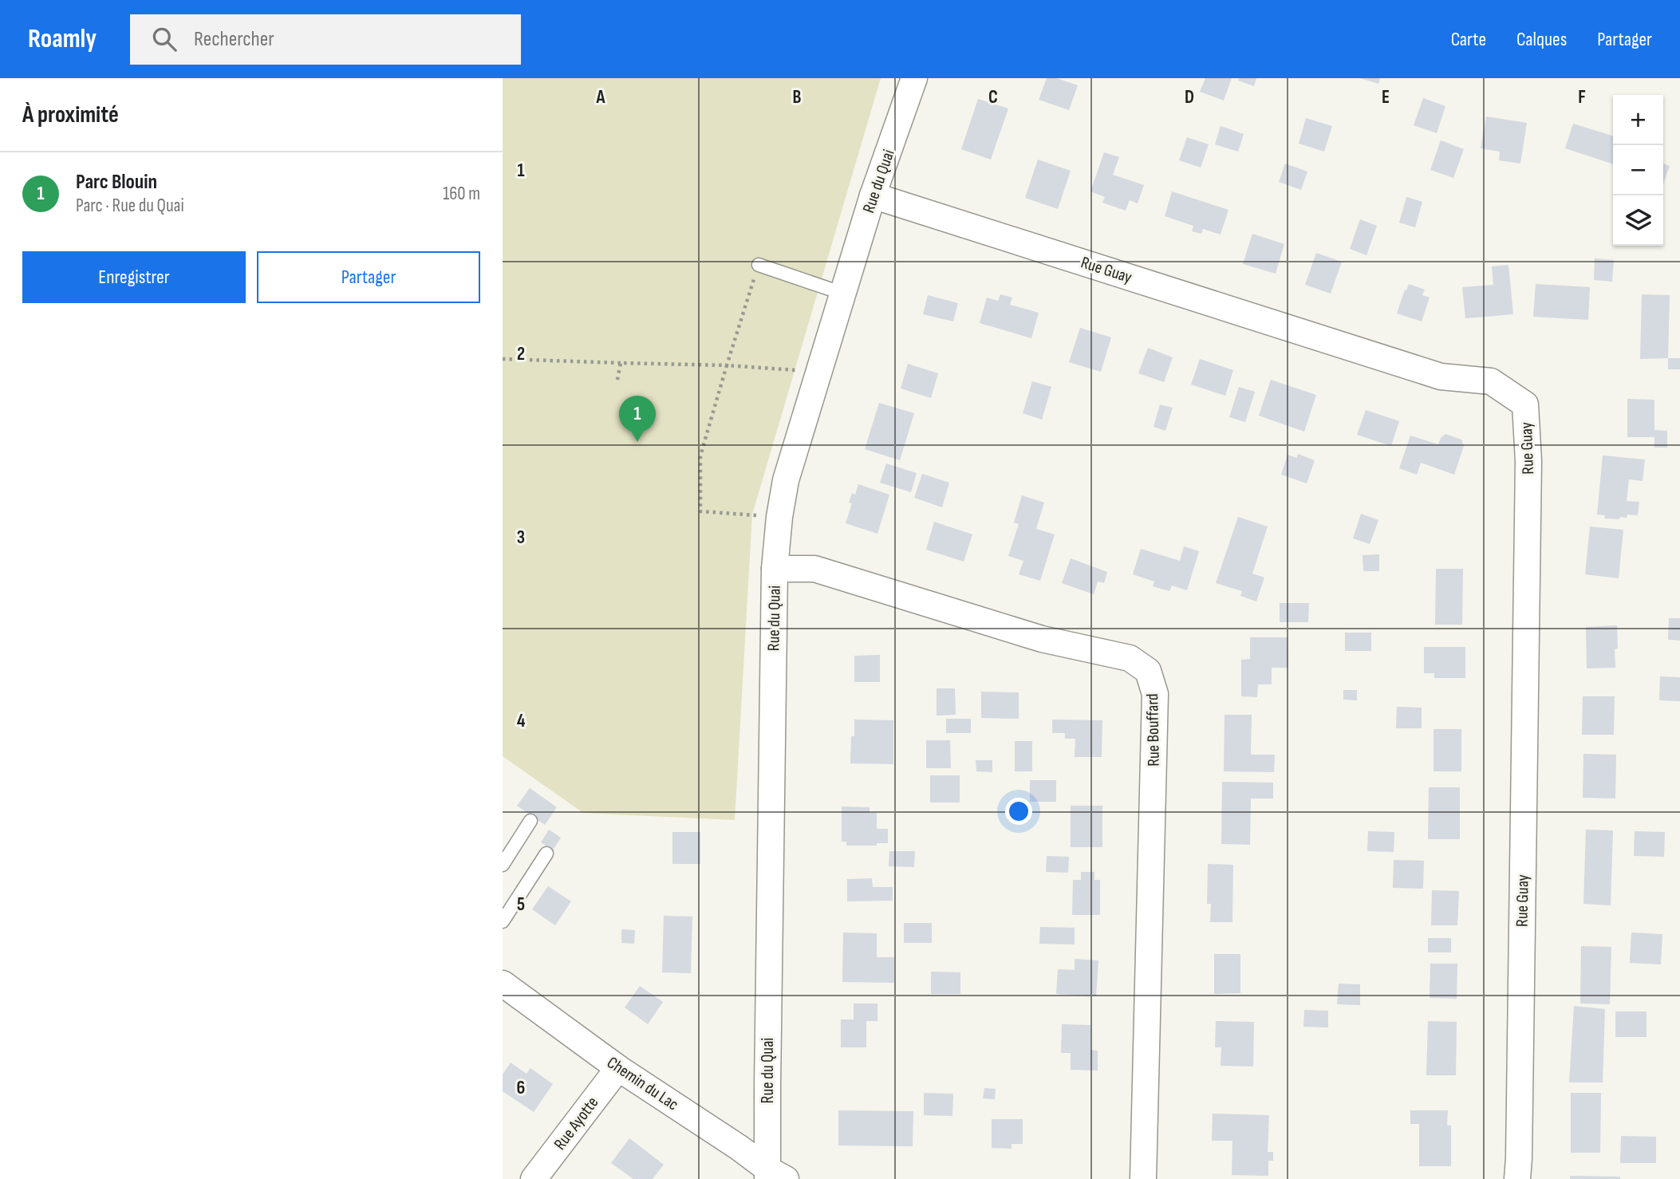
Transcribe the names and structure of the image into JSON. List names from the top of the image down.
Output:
{
  "streets": {
    "street": [
      "Rue du Quai",
      "Rue Guay",
      "Rue Bouffard",
      "Chemin du Lac",
      "Rue Ayotte"
    ]
  },
  "crossings": [
    ["Rue du Quai", "Rue Guay"],
    ["Rue du Quai", "Rue Bouffard"],
    ["Rue du Quai", "Chemin du Lac"],
    ["Chemin du Lac", "Rue Ayotte"]
  ],
  "page": {
    "header": "Roamly",
    "search": "Rechercher",
    "nav": ["Carte", "Calques", "Partager"],
    "heading": "À proximité",
    "map_buttons": ["+", "−"],
    "list": [
      {
        "mark": "1",
        "name": "Parc Blouin",
        "note": "Parc · Rue du Quai",
        "value": "160 m"
      }
    ],
    "buttons": ["Enregistrer", "Partager"],
    "pins": "1"
  },
  "grid": {
    "columns": [
      "A",
      "B",
      "C",
      "D",
      "E",
      "F"
    ],
    "rows": [
      "1",
      "2",
      "3",
      "4",
      "5",
      "6"
    ]
  }
}
